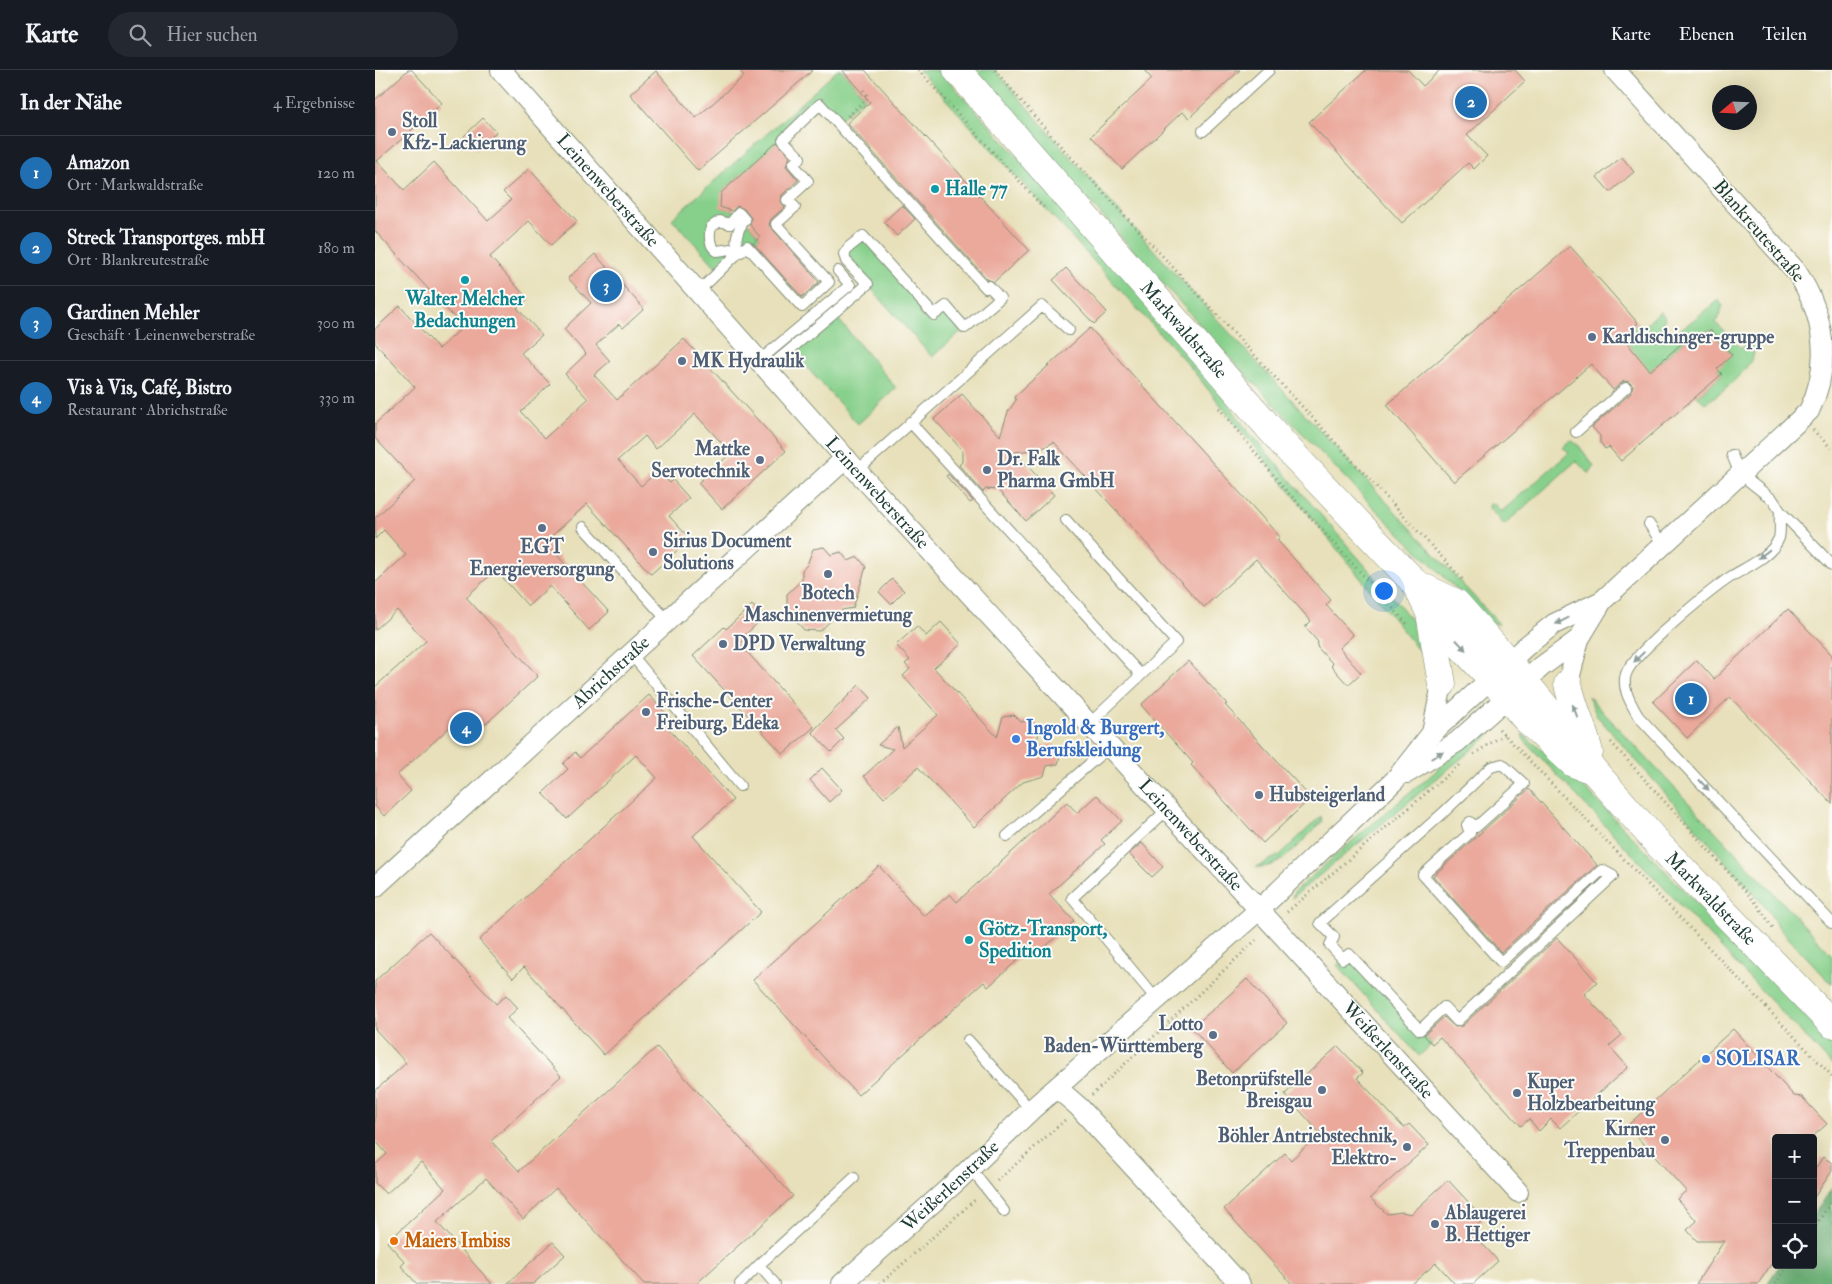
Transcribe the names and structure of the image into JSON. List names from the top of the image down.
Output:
{
  "streets": {
    "main road": ["Markwaldstraße"],
    "street": [
      "Leinenweberstraße",
      "Blankreutestraße",
      "Abrichstraße",
      "Weißerlenstraße"
    ]
  },
  "crossings": [
    ["Leinenweberstraße", "Abrichstraße"],
    ["Leinenweberstraße", "Weißerlenstraße"],
    ["Blankreutestraße", "Markwaldstraße"],
    ["Blankreutestraße", "Weißerlenstraße"],
    ["Markwaldstraße", "Weißerlenstraße"]
  ],
  "places": [
    "Stoll Kfz-Lackierung",
    "Halle 77",
    "Walter Melcher Bedachungen",
    "Karldischinger-gruppe",
    "MK Hydraulik",
    "Mattke Servotechnik",
    "Dr. Falk Pharma GmbH",
    "EGT Energieversorgung",
    "Sirius Document Solutions",
    "Botech Maschinenvermietung",
    "DPD Verwaltung",
    "Frische-Center Freiburg, Edeka",
    "Ingold & Burgert, Berufskleidung",
    "Hubsteigerland",
    "Götz-Transport, Spedition",
    "Lotto Baden-Württemberg",
    "SOLISAR",
    "Betonprüfstelle Breisgau",
    "Kuper Holzbearbeitung",
    "Kirner Treppenbau",
    "Böhler Antriebstechnik, Elektro-",
    "Ablaugerei B. Hettiger",
    "Maiers Imbiss"
  ],
  "north": "left",
  "page": {
    "header": "Karte",
    "search": "Hier suchen",
    "nav": ["Karte", "Ebenen", "Teilen"],
    "heading": ["In der Nähe", "4 Ergebnisse"],
    "pins": [
      "2",
      "3",
      "1",
      "4"
    ],
    "list": [
      {
        "mark": "1",
        "name": "Amazon",
        "note": "Ort · Markwaldstraße",
        "value": "120 m"
      },
      {
        "mark": "2",
        "name": "Streck Transportges. mbH",
        "note": "Ort · Blankreutestraße",
        "value": "180 m"
      },
      {
        "mark": "3",
        "name": "Gardinen Mehler",
        "note": "Geschäft · Leinenweberstraße",
        "value": "300 m"
      },
      {
        "mark": "4",
        "name": "Vis à Vis, Café, Bistro",
        "note": "Restaurant · Abrichstraße",
        "value": "330 m"
      }
    ],
    "map_buttons": ["+", "−"]
  }
}
